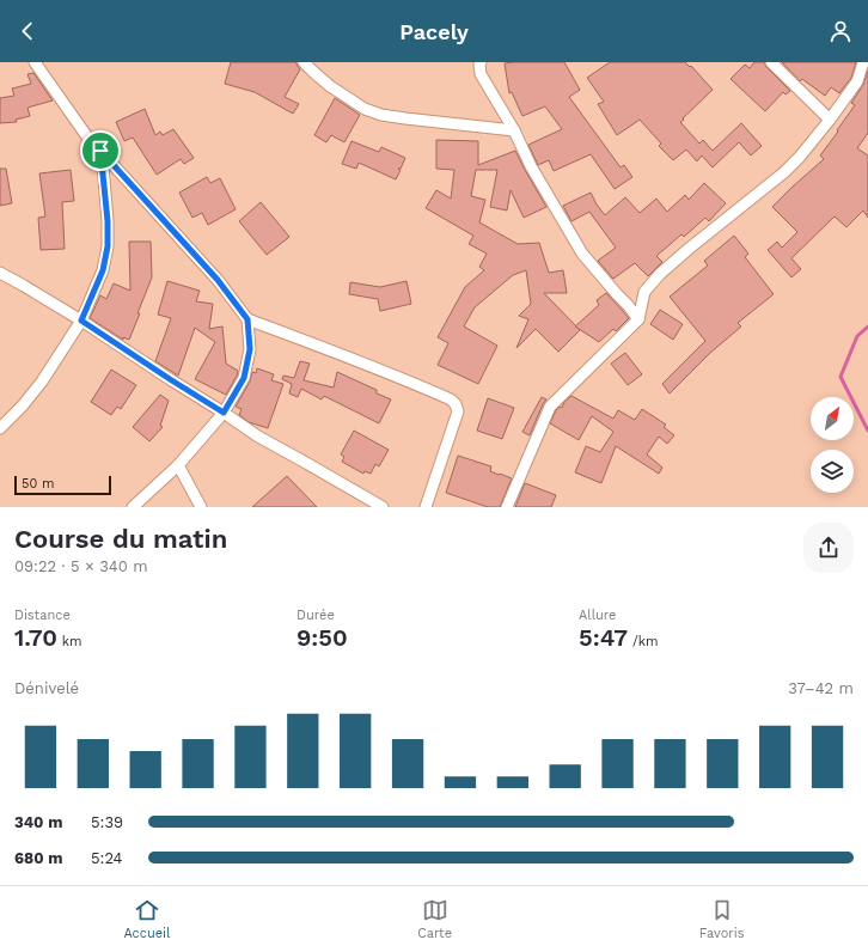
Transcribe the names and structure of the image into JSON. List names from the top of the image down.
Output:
{
  "scale_bar": "50 m",
  "north": "top right",
  "page": {
    "header": "Pacely",
    "scale": "50 m",
    "heading": ["Course du matin", "09:22 · 5 × 340 m"],
    "stats": [
      ["Distance", "1.70 km"],
      ["Durée", "9:50"],
      ["Allure", "5:47 /km"]
    ],
    "chart": ["Dénivelé", "37–42 m"],
    "list": [
      {
        "name": "340 m",
        "note": "5:39"
      },
      {
        "name": "680 m",
        "note": "5:24"
      }
    ],
    "tabs": ["Accueil", "Carte", "Favoris"]
  }
}
